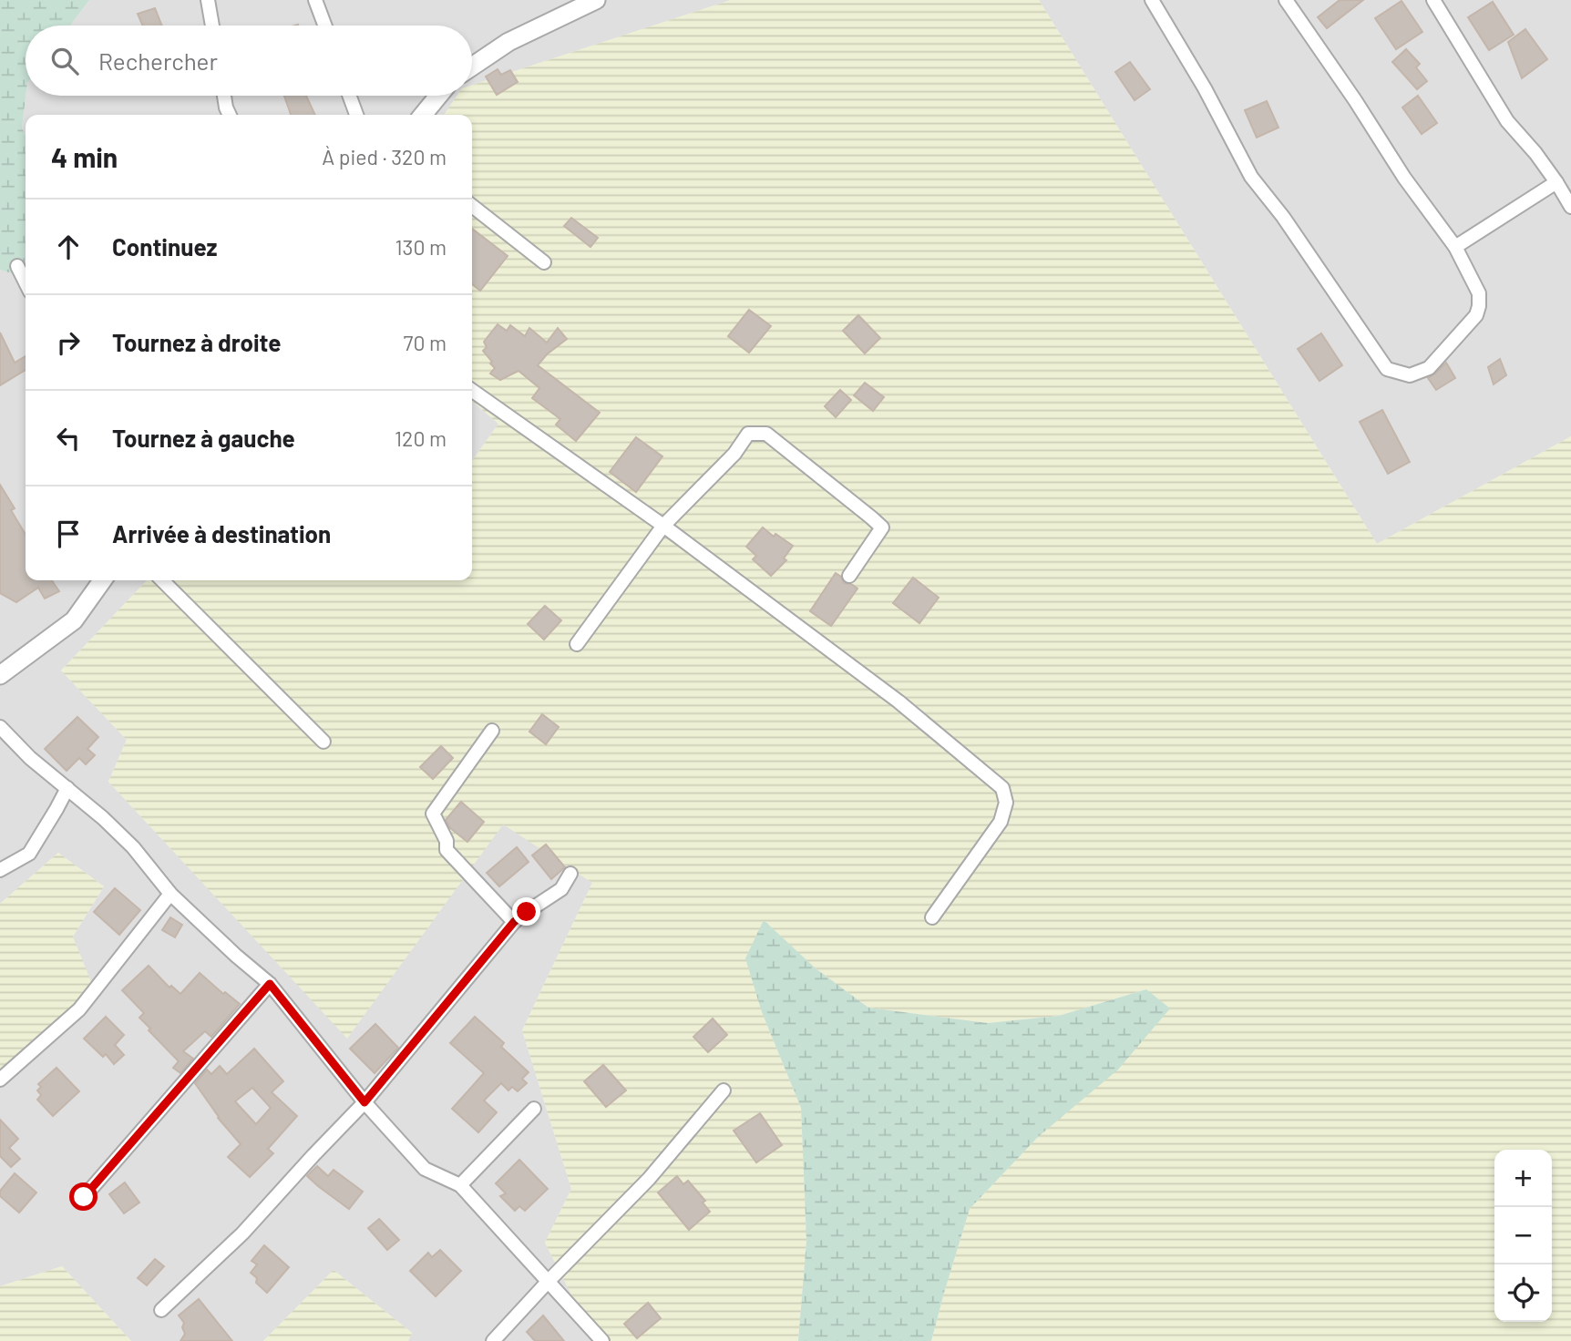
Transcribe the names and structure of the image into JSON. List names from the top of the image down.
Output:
{
  "page": {
    "search": "Rechercher",
    "heading": ["4 min", "À pied · 320 m"],
    "list": [
      ["Continuez", "130 m"],
      ["Tournez à droite", "70 m"],
      ["Tournez à gauche", "120 m"],
      "Arrivée à destination"
    ],
    "map_buttons": ["+", "−"]
  }
}
